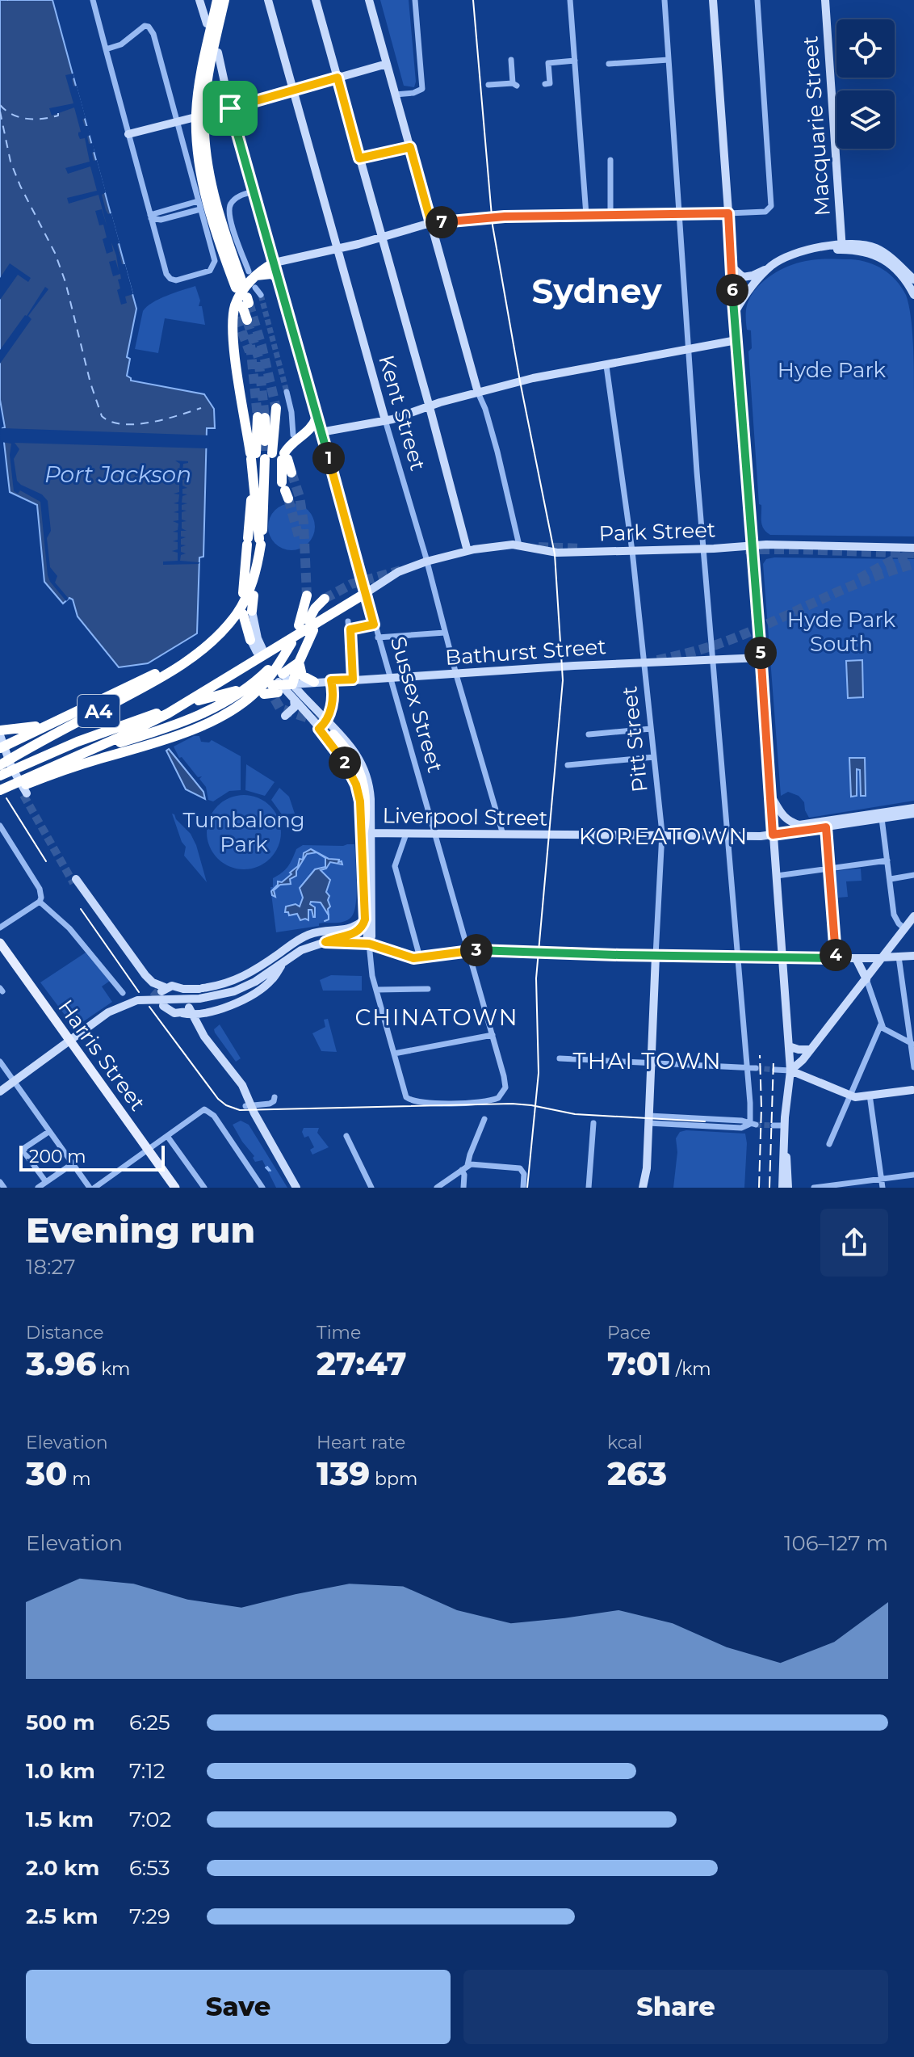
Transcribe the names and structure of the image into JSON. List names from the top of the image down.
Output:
{
  "streets": {
    "highway": ["A4"],
    "main road": [
      "Macquarie Street",
      "Kent Street",
      "Park Street",
      "Bathurst Street",
      "Sussex Street",
      "Pitt Street",
      "Liverpool Street",
      "Harris Street"
    ]
  },
  "crossings": [
    ["Kent Street", "Park Street"],
    ["Kent Street", "Bathurst Street"],
    ["Kent Street", "Liverpool Street"],
    ["Park Street", "Sussex Street"],
    ["Park Street", "Pitt Street"],
    ["Bathurst Street", "Sussex Street"],
    ["Bathurst Street", "Pitt Street"],
    ["Sussex Street", "Liverpool Street"],
    ["Pitt Street", "Liverpool Street"]
  ],
  "districts": [
    "Sydney",
    "KOREATOWN",
    "CHINATOWN",
    "THAI TOWN"
  ],
  "water": ["Port Jackson"],
  "parks": ["Hyde Park", "Hyde Park South", "Tumbalong Park"],
  "scale_bar": "200 m",
  "page": {
    "pins": [
      "7",
      "6",
      "1",
      "5",
      "2",
      "3",
      "4"
    ],
    "scale": "200 m",
    "heading": ["Evening run", "18:27"],
    "stats": [
      ["Distance", "3.96 km"],
      ["Time", "27:47"],
      ["Pace", "7:01 /km"],
      ["Elevation", "30 m"],
      ["Heart rate", "139 bpm"],
      ["kcal", "263"]
    ],
    "chart": ["Elevation", "106–127 m"],
    "list": [
      {
        "name": "500 m",
        "note": "6:25"
      },
      {
        "name": "1.0 km",
        "note": "7:12"
      },
      {
        "name": "1.5 km",
        "note": "7:02"
      },
      {
        "name": "2.0 km",
        "note": "6:53"
      },
      {
        "name": "2.5 km",
        "note": "7:29"
      }
    ],
    "buttons": ["Save", "Share"]
  }
}
